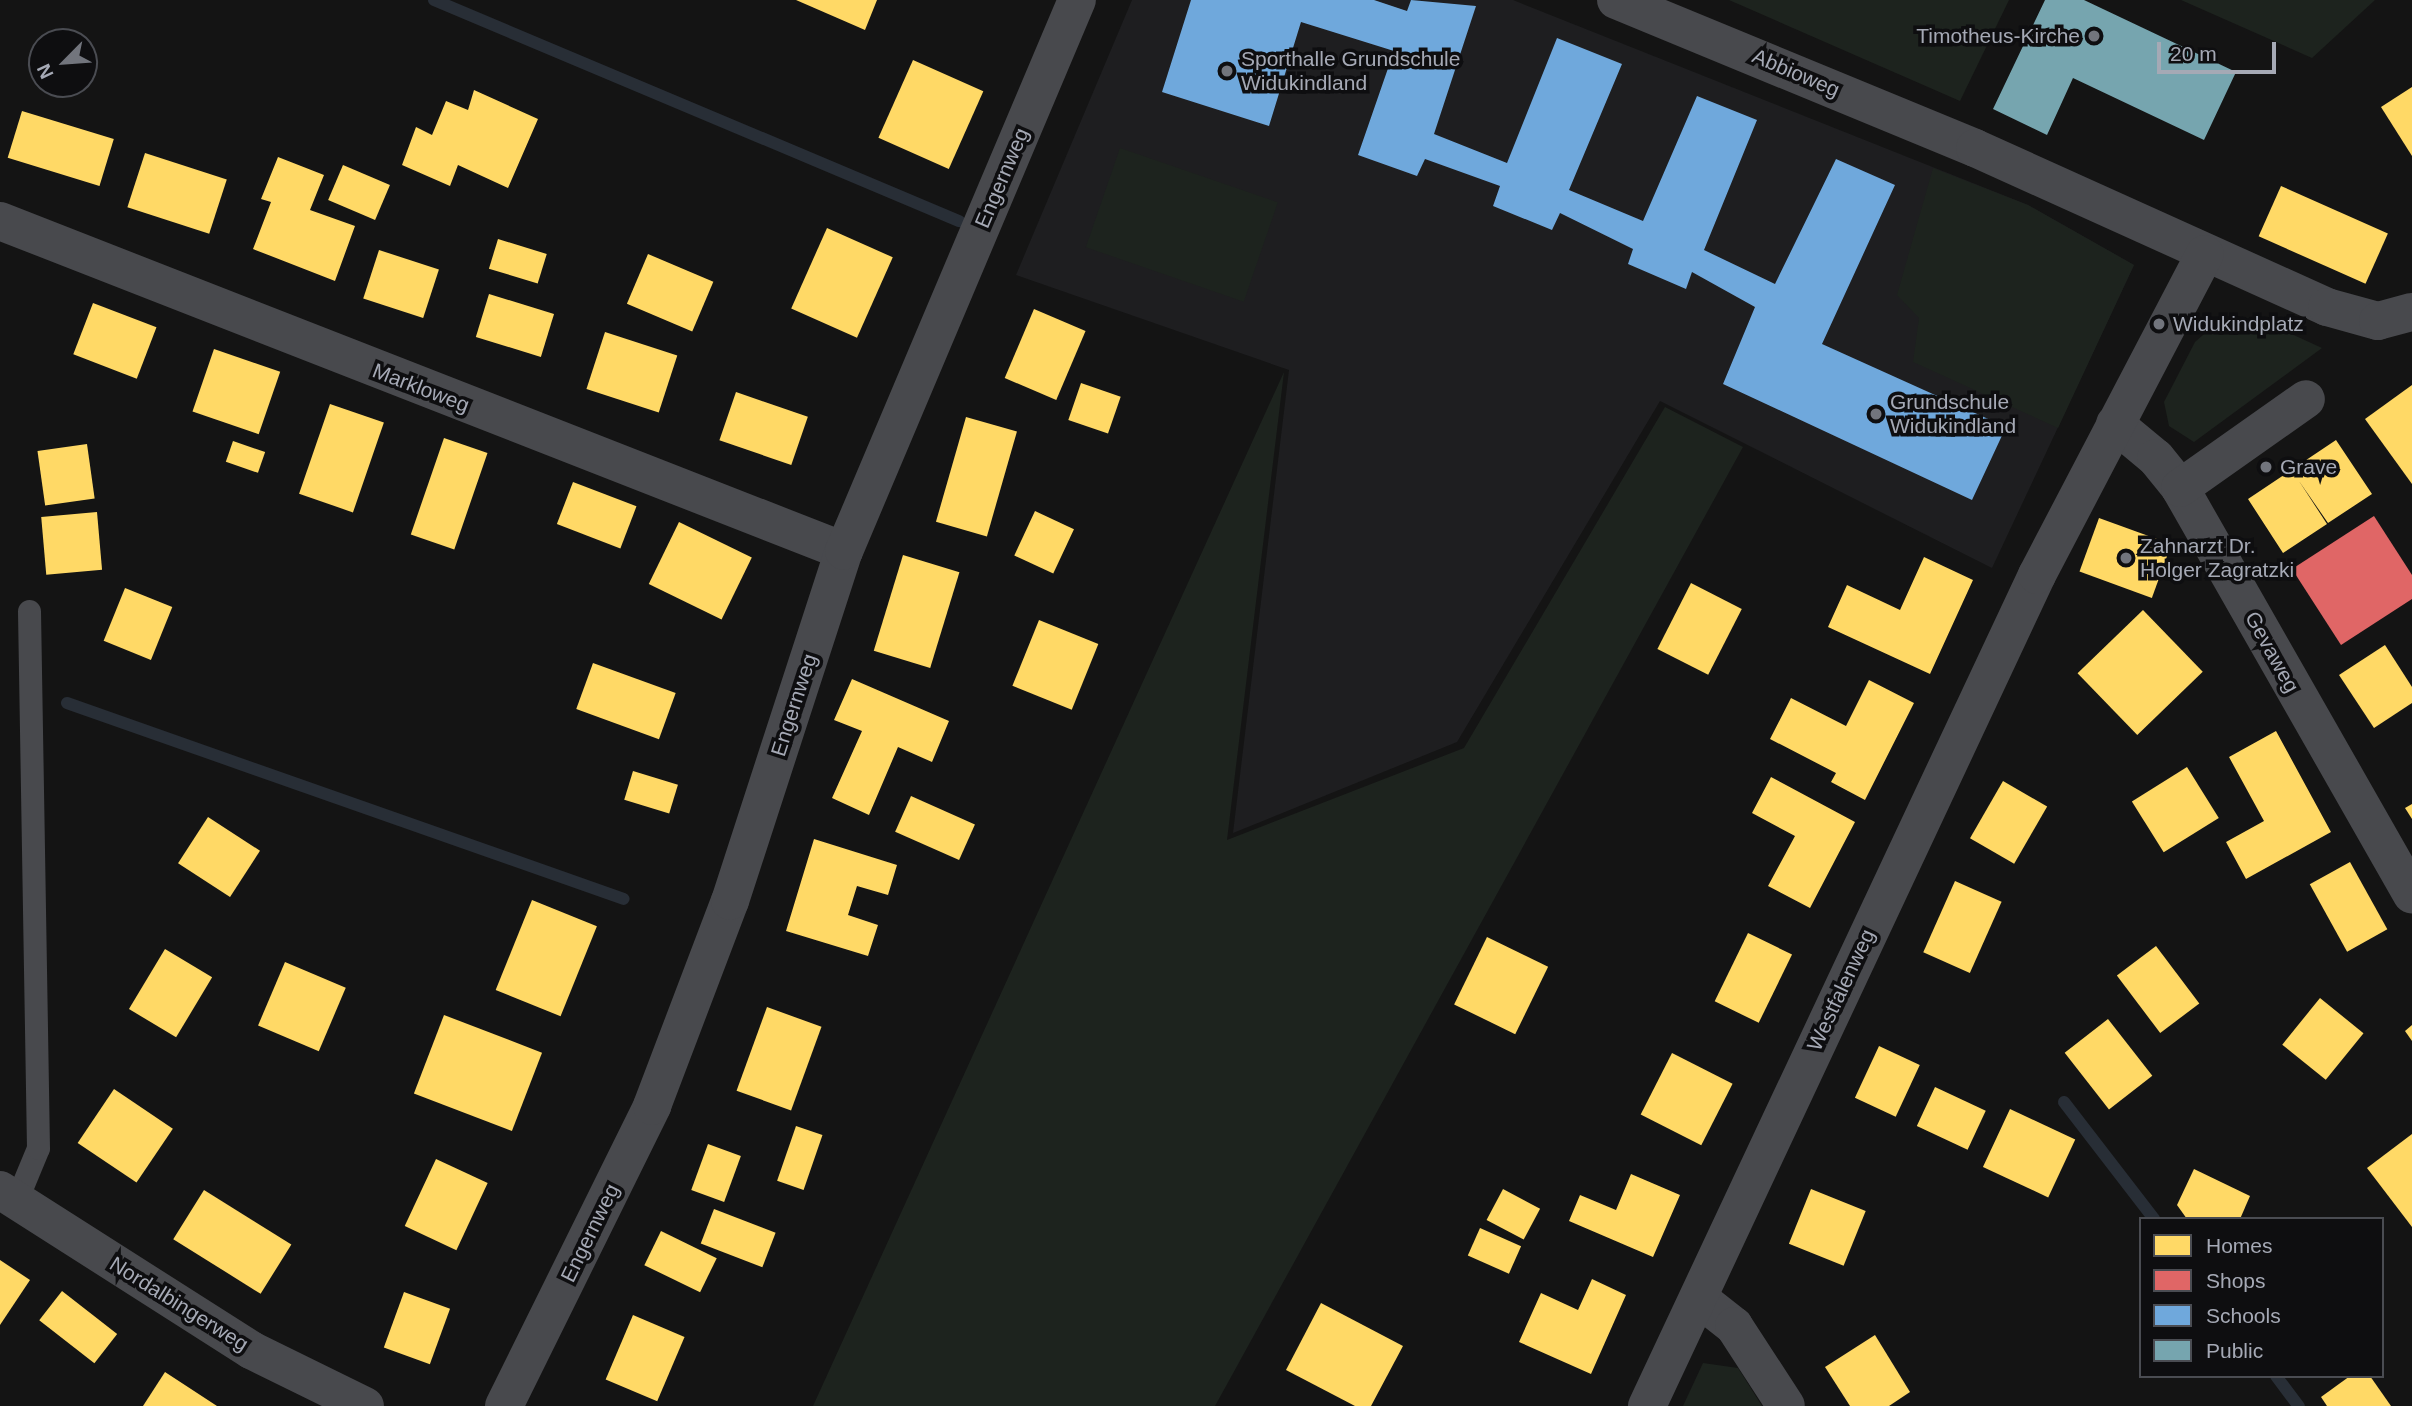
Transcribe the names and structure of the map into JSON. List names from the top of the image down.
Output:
{
  "streets": {
    "street": [
      "Abbioweg",
      "Engernweg",
      "Markloweg",
      "Gevaweg",
      "Westfalenweg",
      "Nordalbingerweg"
    ]
  },
  "crossings": [
    ["Engernweg", "Markloweg"],
    ["Gevaweg", "Westfalenweg"]
  ],
  "places": [
    "Timotheus-Kirche",
    "Sporthalle Grundschule Widukindland",
    "Widukindplatz",
    "Grundschule Widukindland",
    "Grave",
    "Zahnarzt Dr. Holger Zagratzki"
  ],
  "legend": [
    "Homes",
    "Shops",
    "Schools",
    "Public"
  ],
  "scale_bar": "20 m",
  "north": "bottom left"
}
